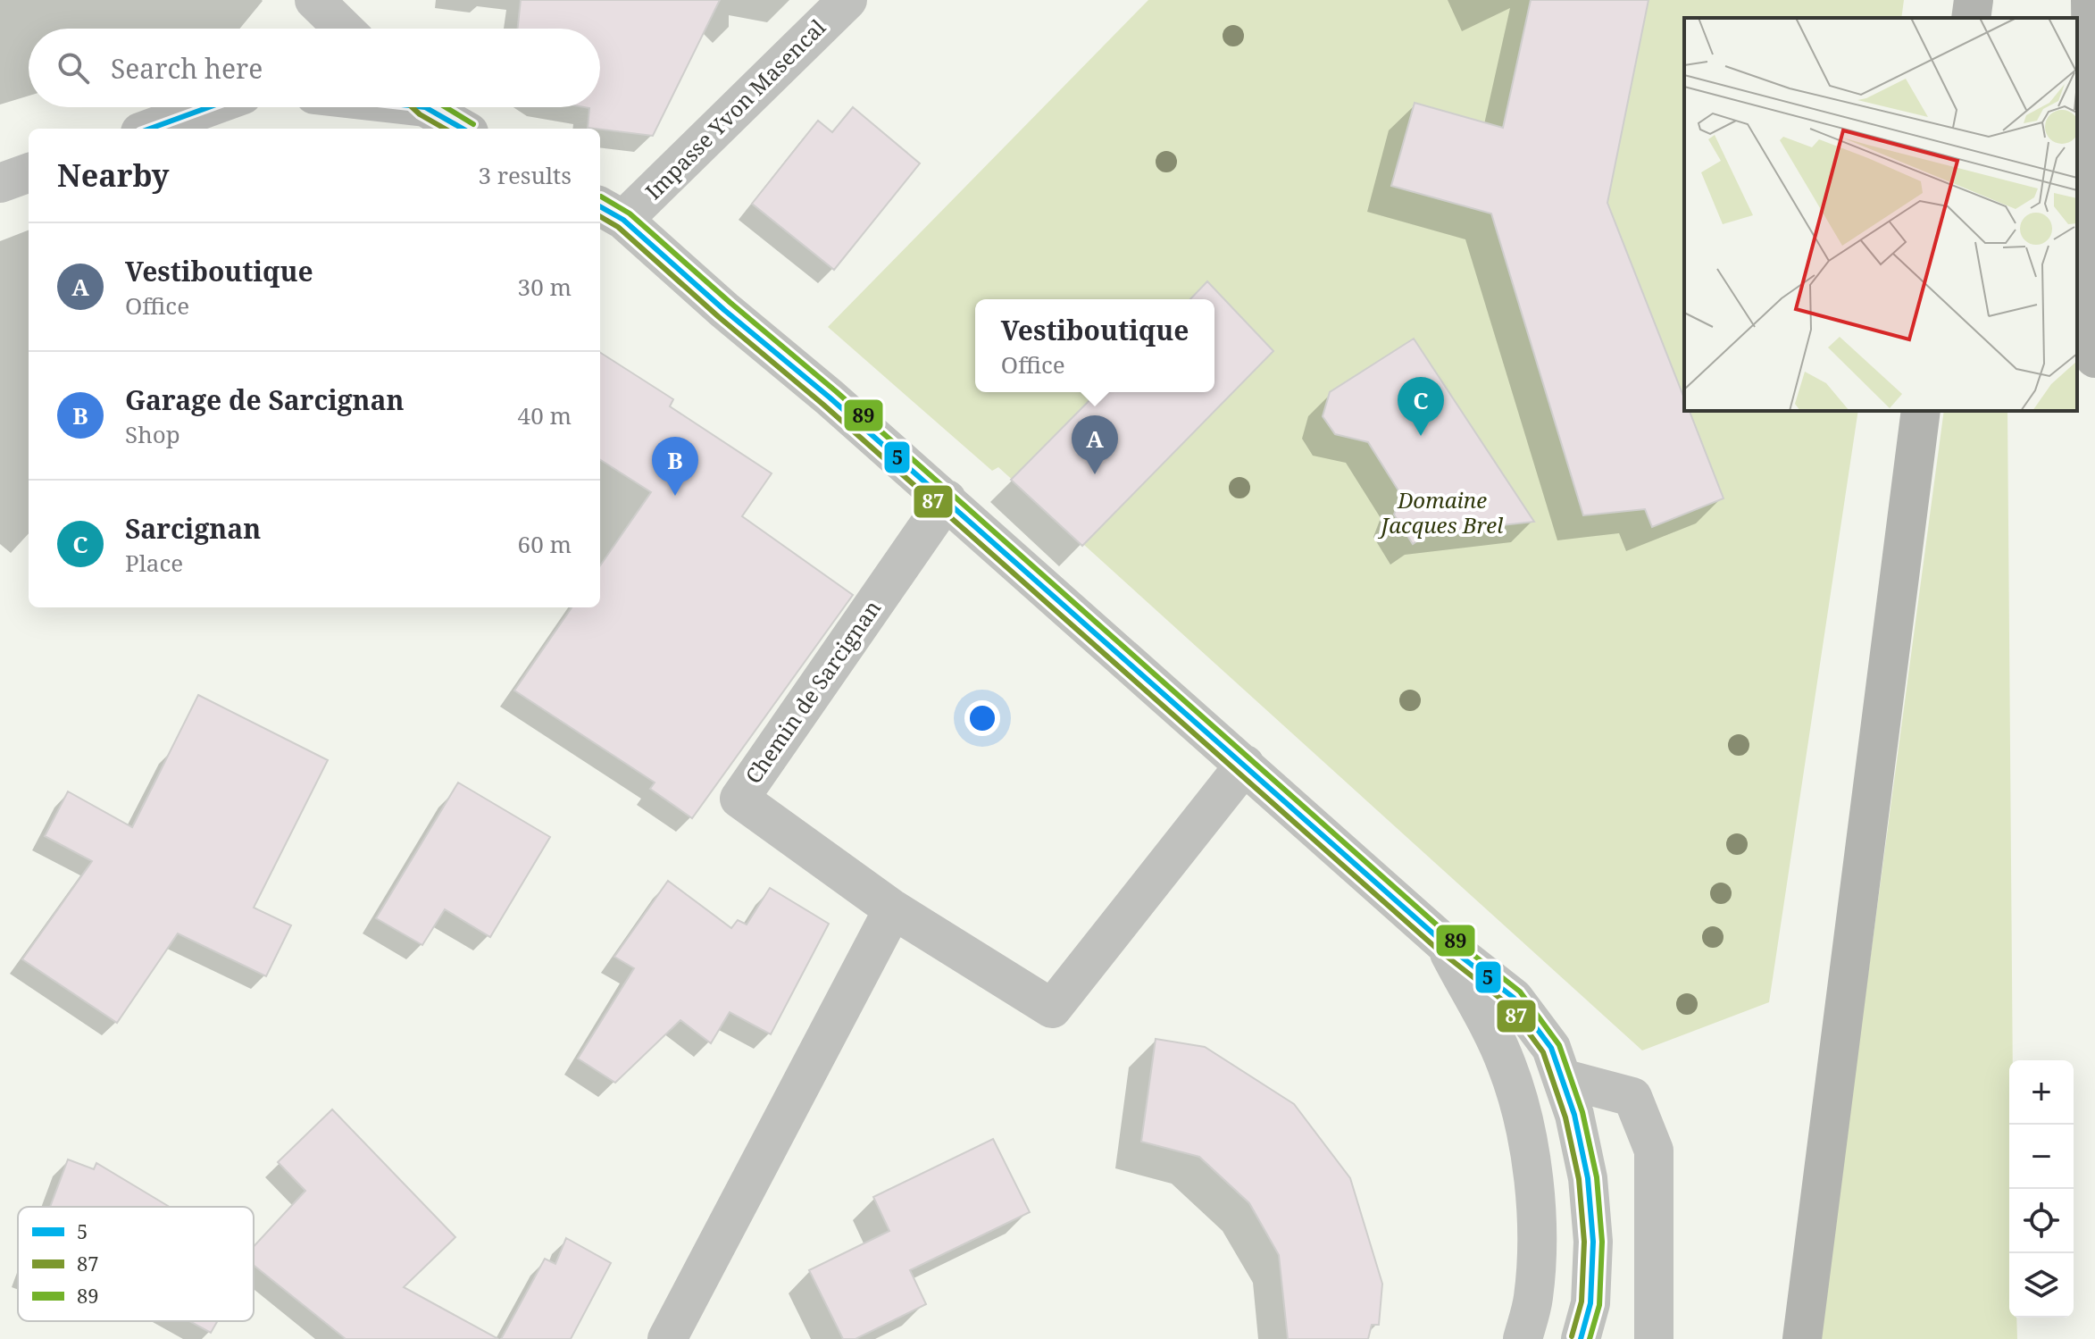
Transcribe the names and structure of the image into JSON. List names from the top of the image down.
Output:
{
  "streets": {
    "street": ["Impasse Yvon Masencal", "Chemin de Sarcignan"]
  },
  "parks": ["Domaine Jacques Brel"],
  "lines": ["transit line 5", "transit line 87", "transit line 89"],
  "legend": ["5", "87", "89"],
  "page": {
    "search": "Search here",
    "heading": ["Nearby", "3 results"],
    "list": [
      {
        "mark": "A",
        "name": "Vestiboutique",
        "note": "Office",
        "value": "30 m"
      },
      {
        "mark": "B",
        "name": "Garage de Sarcignan",
        "note": "Shop",
        "value": "40 m"
      },
      {
        "mark": "C",
        "name": "Sarcignan",
        "note": "Place",
        "value": "60 m"
      }
    ],
    "popup": ["Vestiboutique", "Office"],
    "pins": ["C", "A", "B"],
    "map_buttons": ["+", "−"]
  }
}
